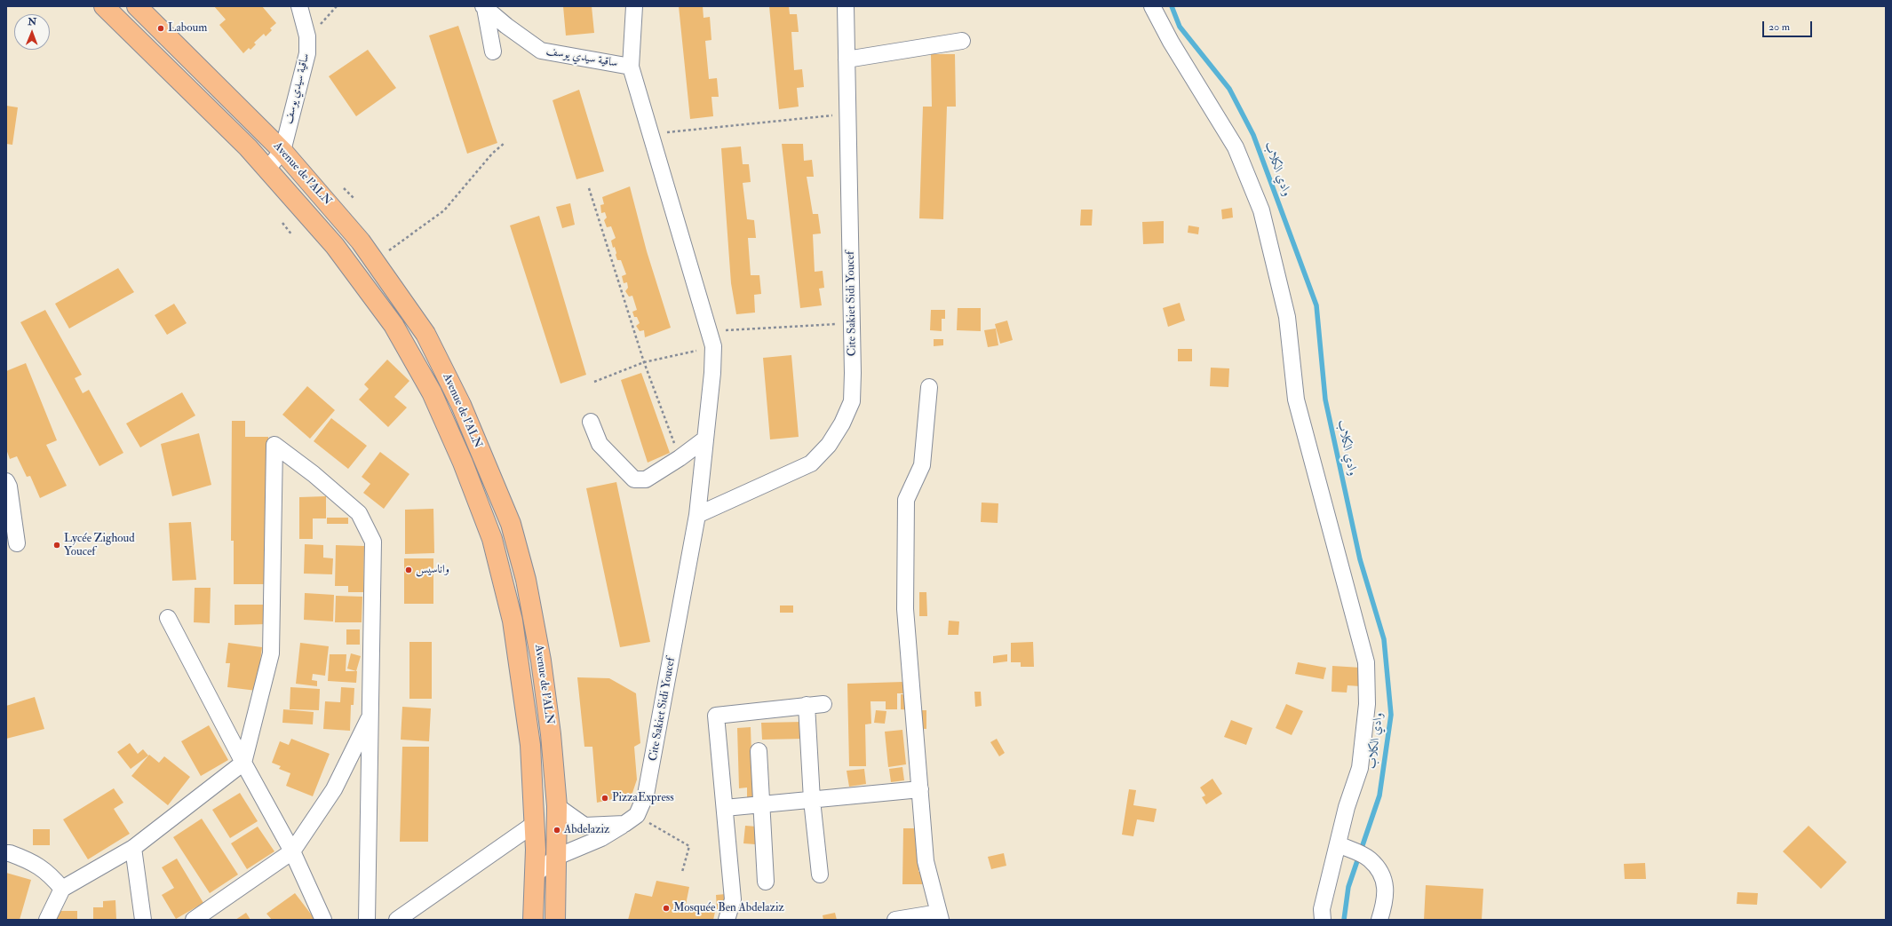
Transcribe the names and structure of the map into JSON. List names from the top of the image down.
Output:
{
  "streets": {
    "main road": ["Avenue de l'ALN"],
    "street": ["ساقية سيدي يوسف", "Cite Sakiet Sidi Youcef"]
  },
  "crossings": [
    ["ساقية سيدي يوسف", "Avenue de l'ALN"],
    ["ساقية سيدي يوسف", "Cite Sakiet Sidi Youcef"]
  ],
  "water": ["وادي الكلاب"],
  "places": [
    "Laboum",
    "Lycée Zighoud Youcef",
    "واناسيس",
    "PizzaExpress",
    "Abdelaziz",
    "Mosquée Ben Abdelaziz"
  ],
  "scale_bar": "20 m",
  "north": "top"
}
